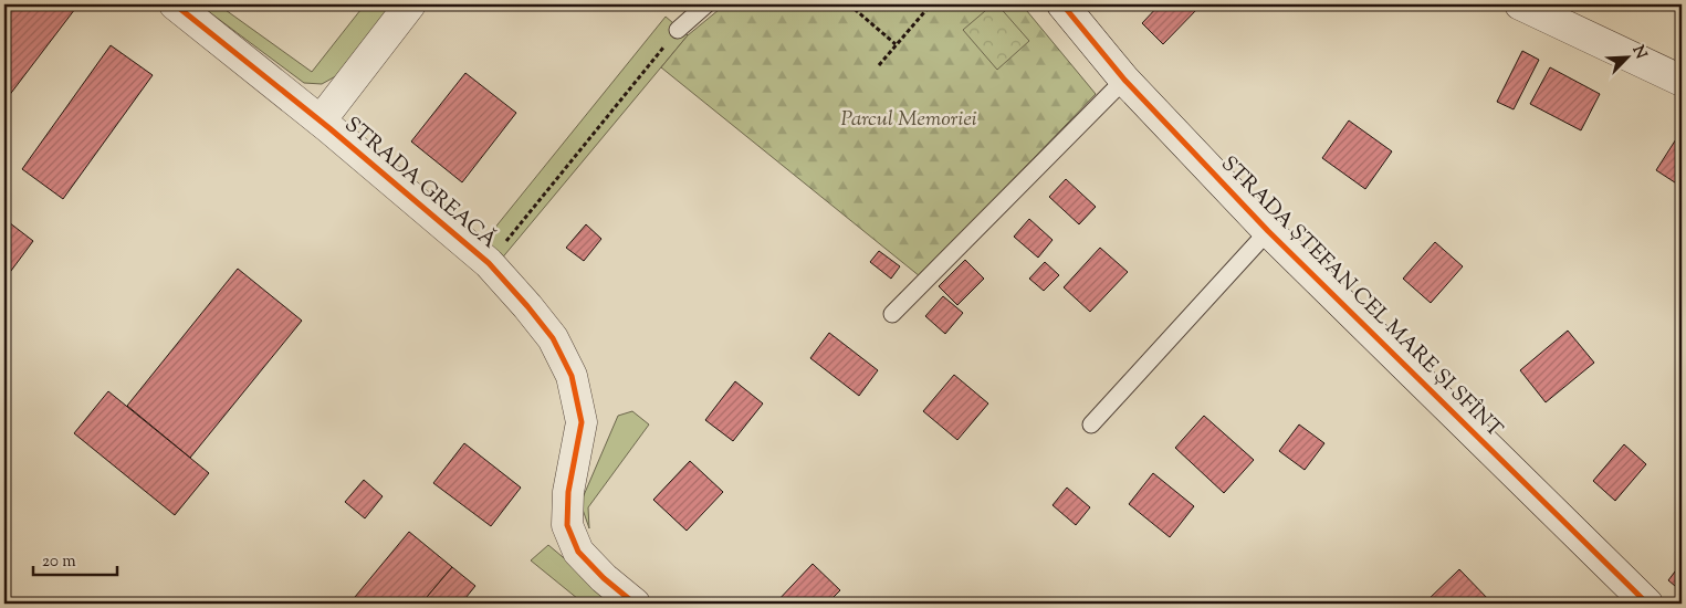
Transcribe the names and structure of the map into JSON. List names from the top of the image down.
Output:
{
  "streets": {
    "street": ["STRADA GREACĂ", "STRADA ȘTEFAN CEL MARE ȘI SFÎNT"]
  },
  "parks": ["Parcul Memoriei"],
  "scale_bar": "20 m",
  "north": "top right"
}
